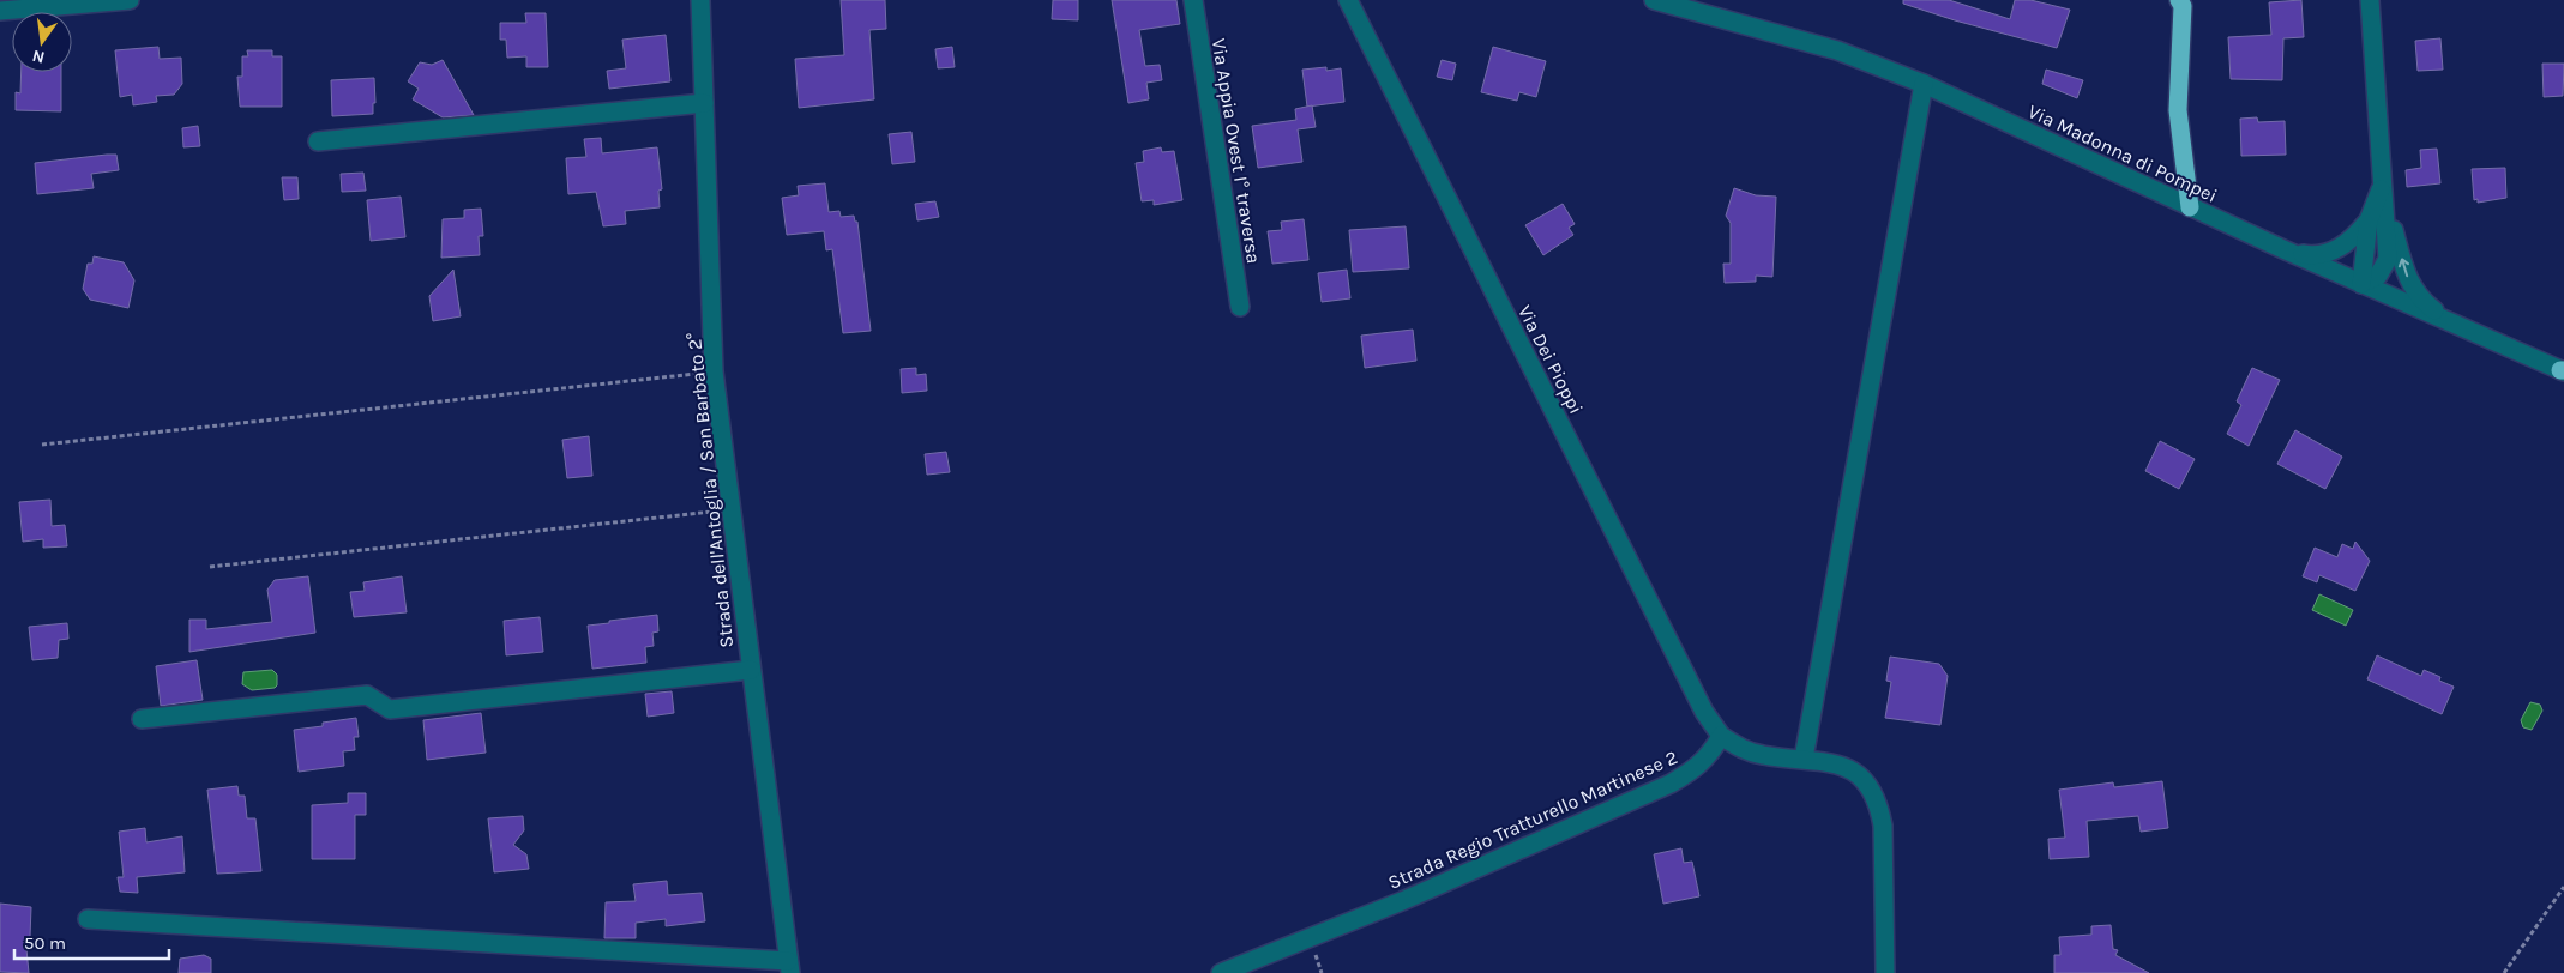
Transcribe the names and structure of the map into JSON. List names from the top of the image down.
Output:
{
  "streets": {
    "street": [
      "Via Appia Ovest I° traversa",
      "Via Madonna di Pompei",
      "Via Dei Pioppi",
      "Strada dell'Antoglia / San Barbato 2°",
      "Strada Regio Tratturello Martinese 2"
    ]
  },
  "crossings": [
    ["Via Dei Pioppi", "Strada Regio Tratturello Martinese 2"]
  ],
  "scale_bar": "50 m",
  "north": "bottom"
}
